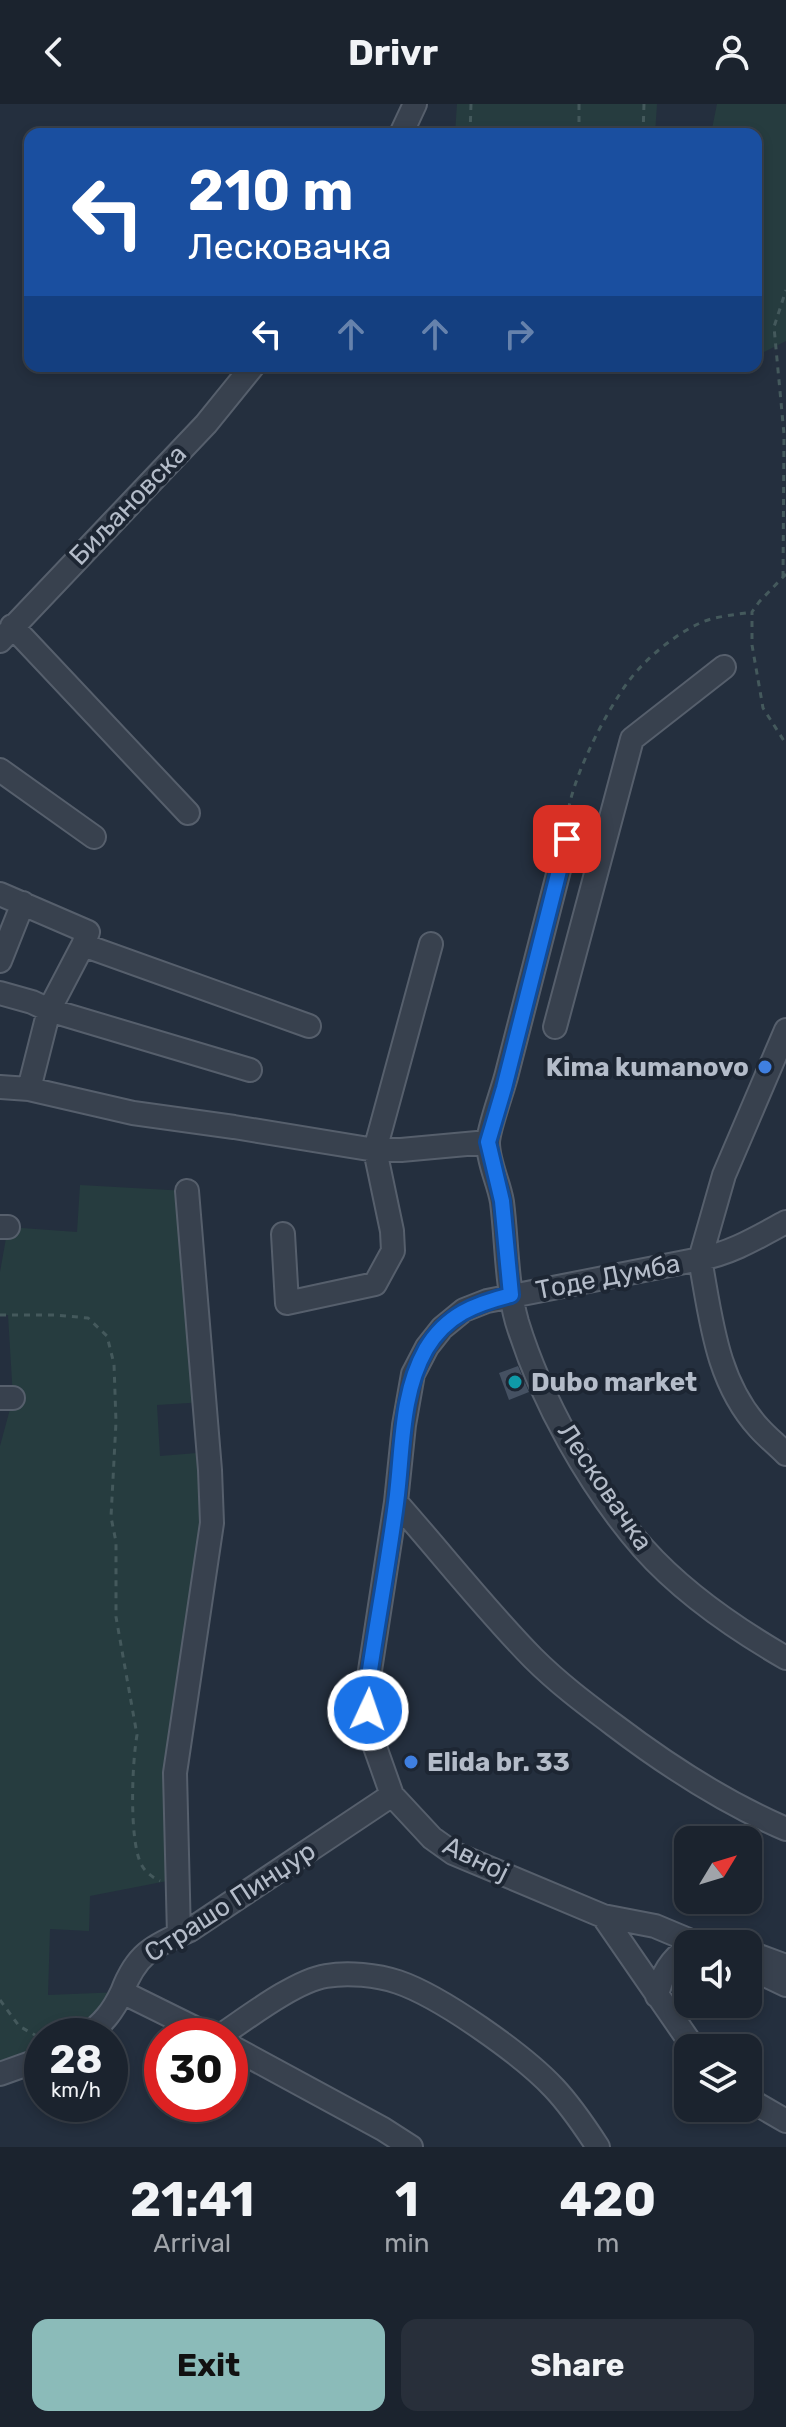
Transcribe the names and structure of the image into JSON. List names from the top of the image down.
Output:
{
  "streets": {
    "street": [
      "Биљановска",
      "Тоде Думба",
      "Лесковачка",
      "Авној",
      "Страшо Пинџур"
    ]
  },
  "crossings": [
    ["Тоде Думба", "Лесковачка"],
    ["Тоде Думба", "Авној"],
    ["Лесковачка", "Авној"],
    ["Авној", "Страшо Пинџур"]
  ],
  "places": ["Kima kumanovo", "Dubo market", "Elida br. 33"],
  "north": "top right",
  "page": {
    "header": "Drivr",
    "turn": ["210 m", "Лесковачка"],
    "speed": "28 km/h",
    "limit": "30",
    "eta": [
      "21:41",
      "Arrival",
      "1",
      "min",
      "420",
      "m"
    ],
    "buttons": ["Exit", "Share"]
  }
}
